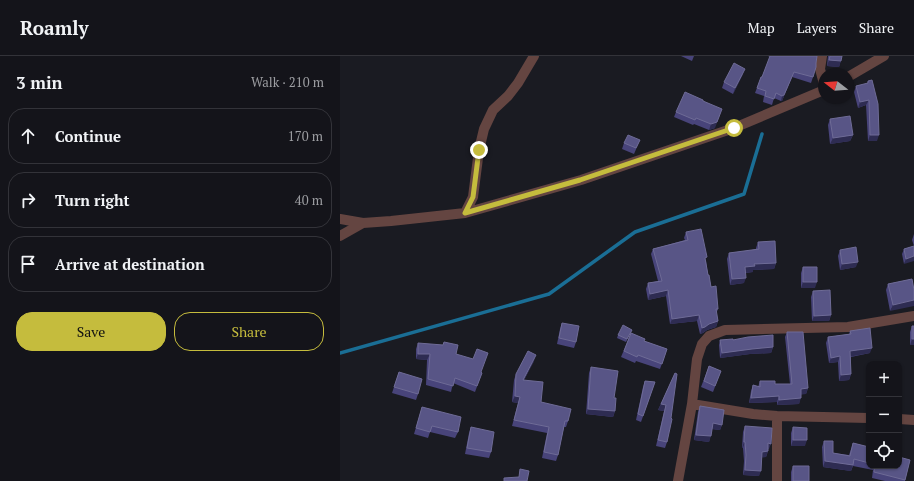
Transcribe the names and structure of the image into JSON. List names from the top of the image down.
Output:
{
  "north": "left",
  "page": {
    "header": "Roamly",
    "nav": ["Map", "Layers", "Share"],
    "heading": ["3 min", "Walk · 210 m"],
    "list": [
      ["Continue", "170 m"],
      ["Turn right", "40 m"],
      "Arrive at destination"
    ],
    "buttons": ["Save", "Share"],
    "map_buttons": ["+", "−"]
  }
}
